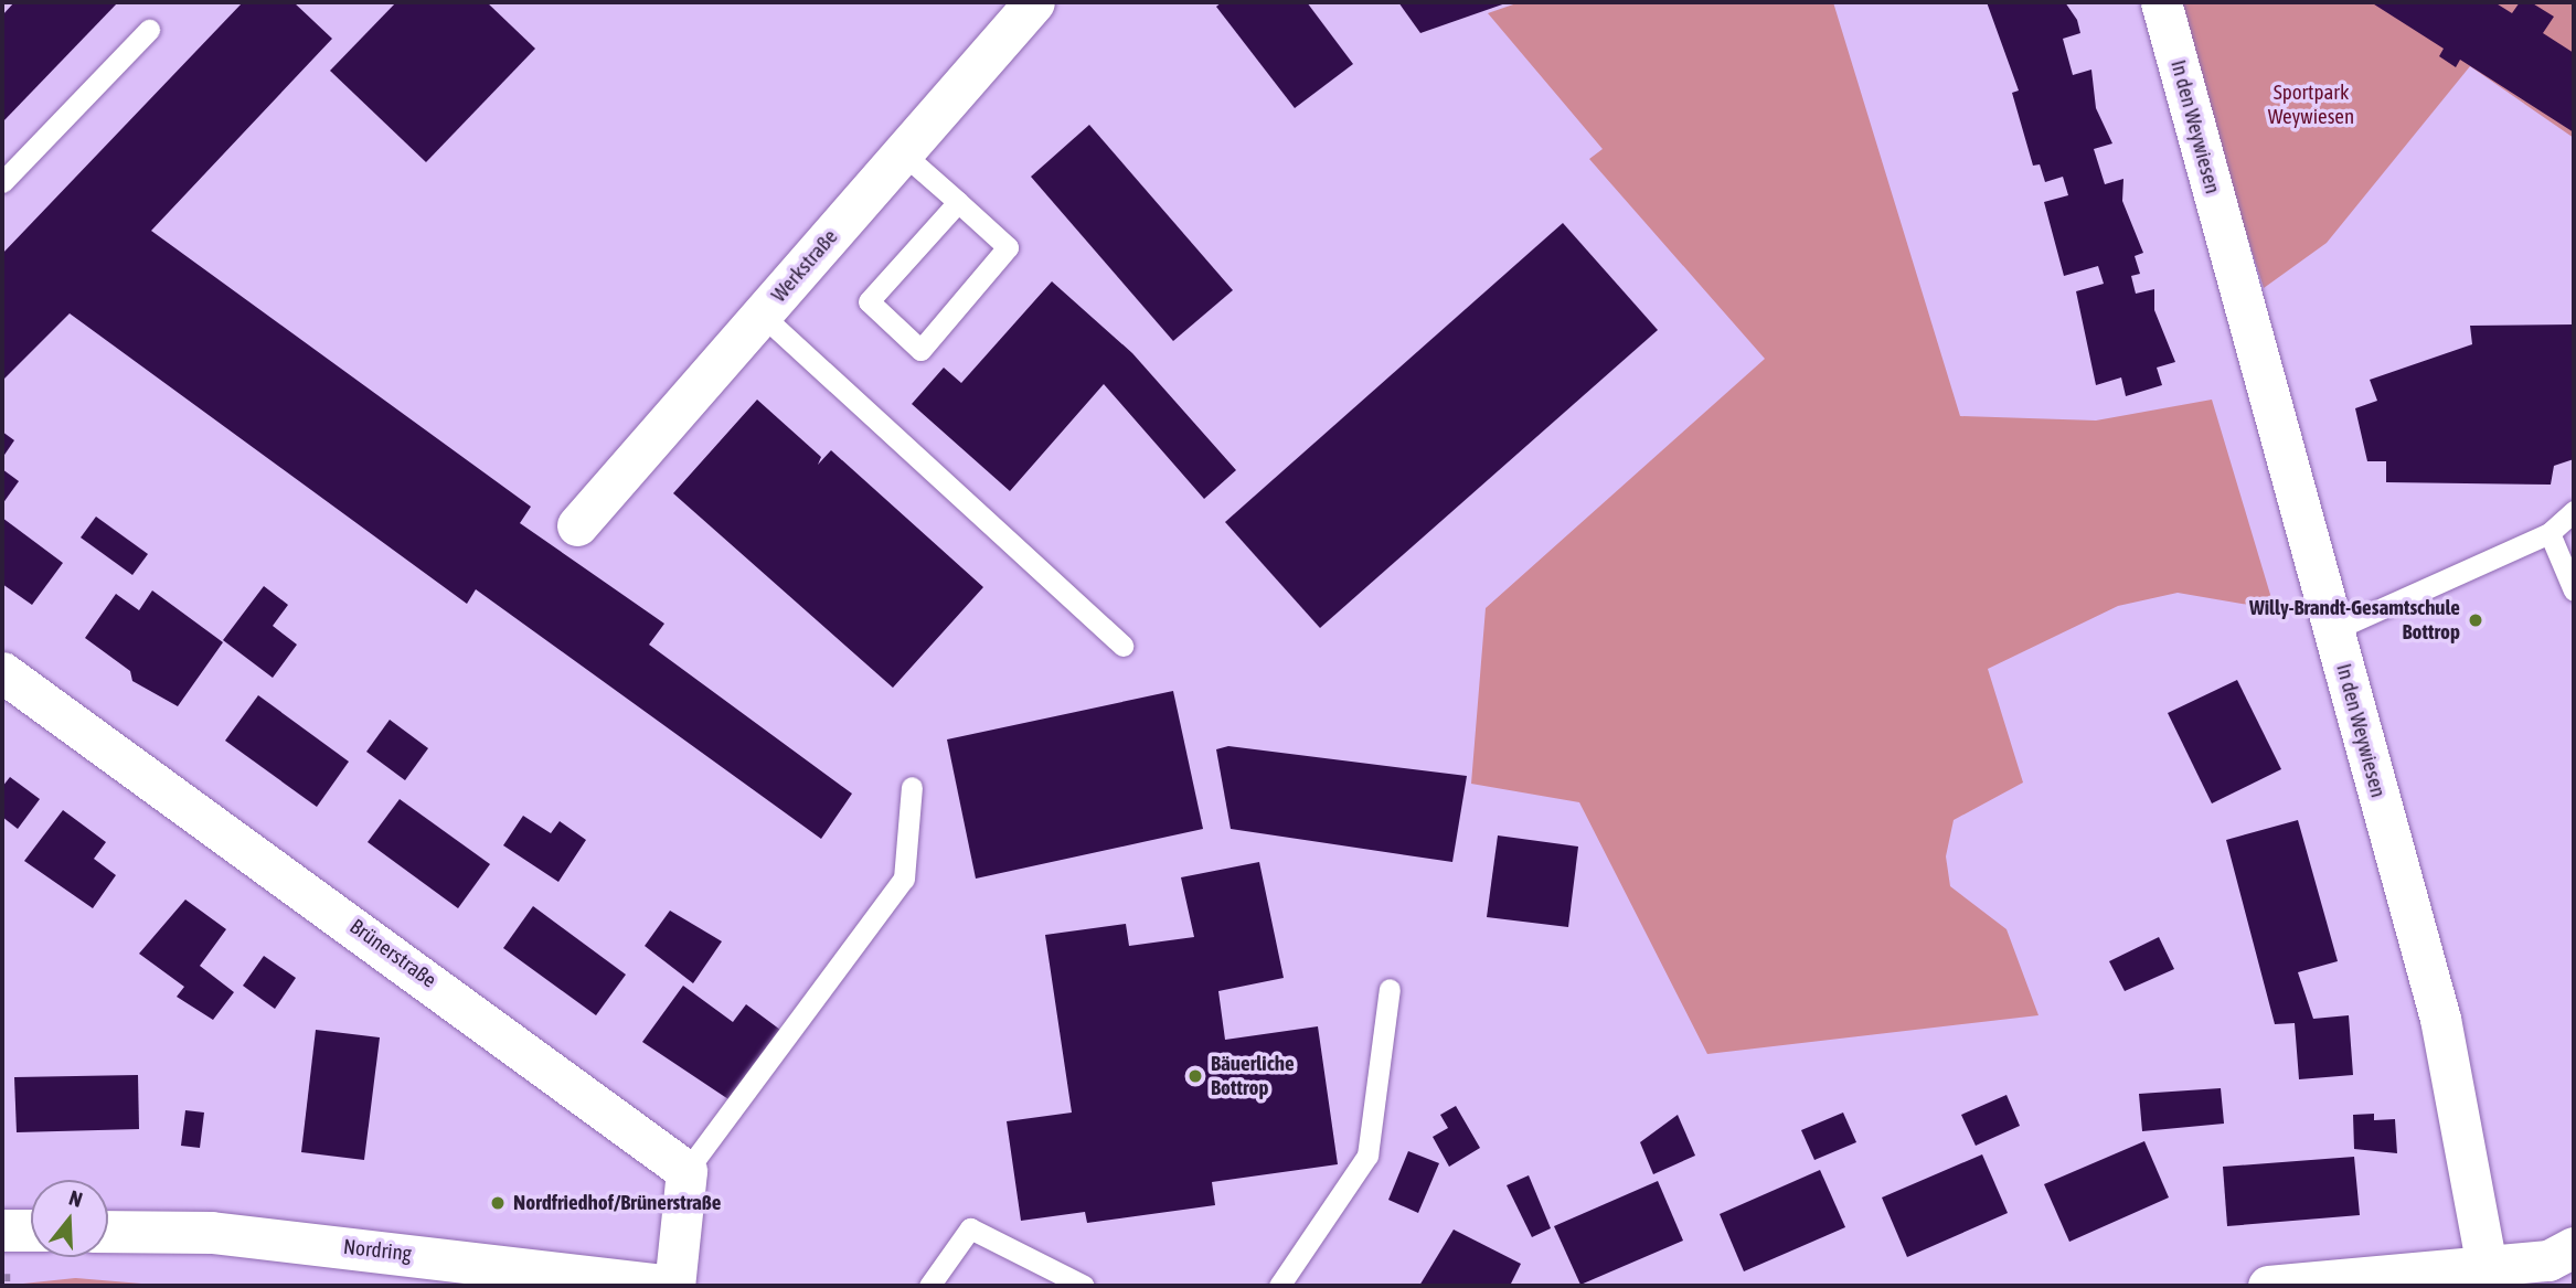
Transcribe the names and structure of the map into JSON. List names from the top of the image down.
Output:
{
  "streets": {
    "street": [
      "In den Weywiesen",
      "Werkstraße",
      "Brünerstraße",
      "Nordring"
    ]
  },
  "parks": ["Sportpark Weywiesen"],
  "places": ["Willy-Brandt-Gesamtschule Bottrop", "Bäuerliche Bottrop", "Nordfriedhof/Brünerstraße"],
  "north": "top"
}
